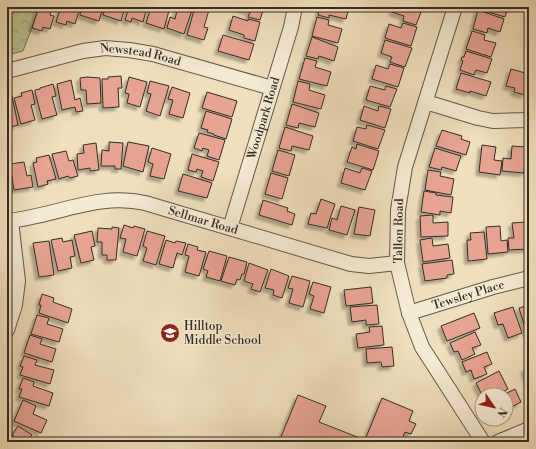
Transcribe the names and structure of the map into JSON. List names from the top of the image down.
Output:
{
  "streets": {
    "street": [
      "Newstead Road",
      "Woodpark Road",
      "Sellmar Road",
      "Tallon Road",
      "Tewsley Place"
    ]
  },
  "crossings": [
    ["Newstead Road", "Woodpark Road"],
    ["Woodpark Road", "Sellmar Road"],
    ["Sellmar Road", "Tallon Road"],
    ["Tallon Road", "Tewsley Place"]
  ],
  "places": {
    "school or university": ["Hilltop Middle School"]
  },
  "north": "bottom right"
}
